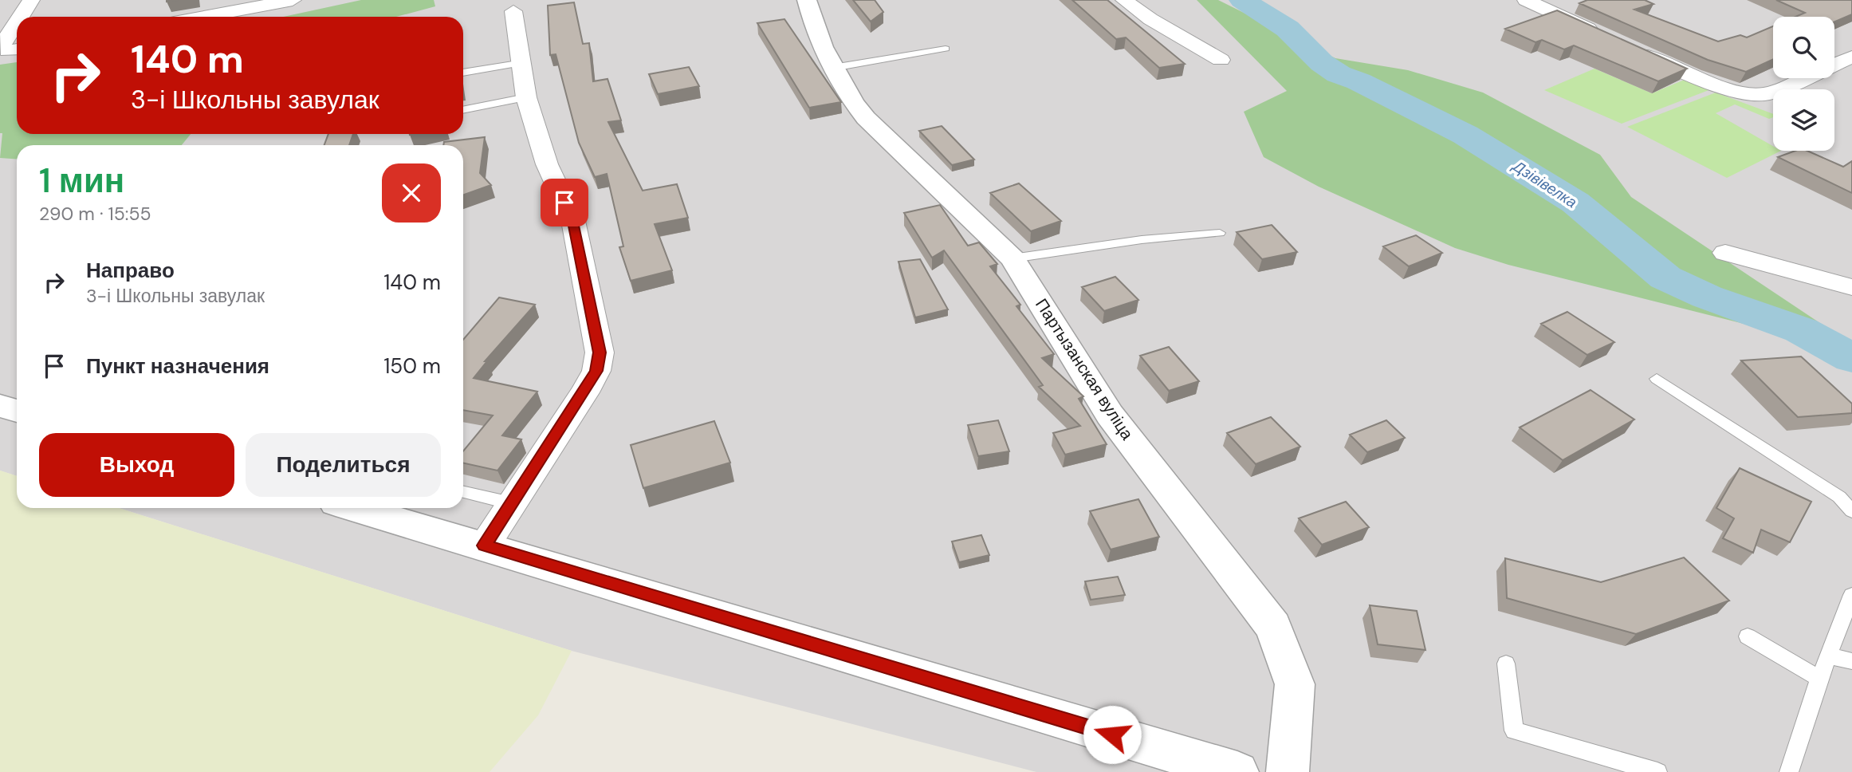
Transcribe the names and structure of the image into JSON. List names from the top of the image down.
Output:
{
  "streets": {
    "street": ["Партызанская вуліца"]
  },
  "water": ["Дзівівелка"],
  "page": {
    "turn": ["140 m", "3-і Школьны завулак"],
    "heading": ["1 мин", "290 m · 15:55"],
    "list": [
      {
        "name": "Направо",
        "note": "3-і Школьны завулак",
        "value": "140 m"
      },
      {
        "name": "Пункт назначения",
        "value": "150 m"
      }
    ],
    "buttons": ["Выход", "Поделиться"]
  }
}
